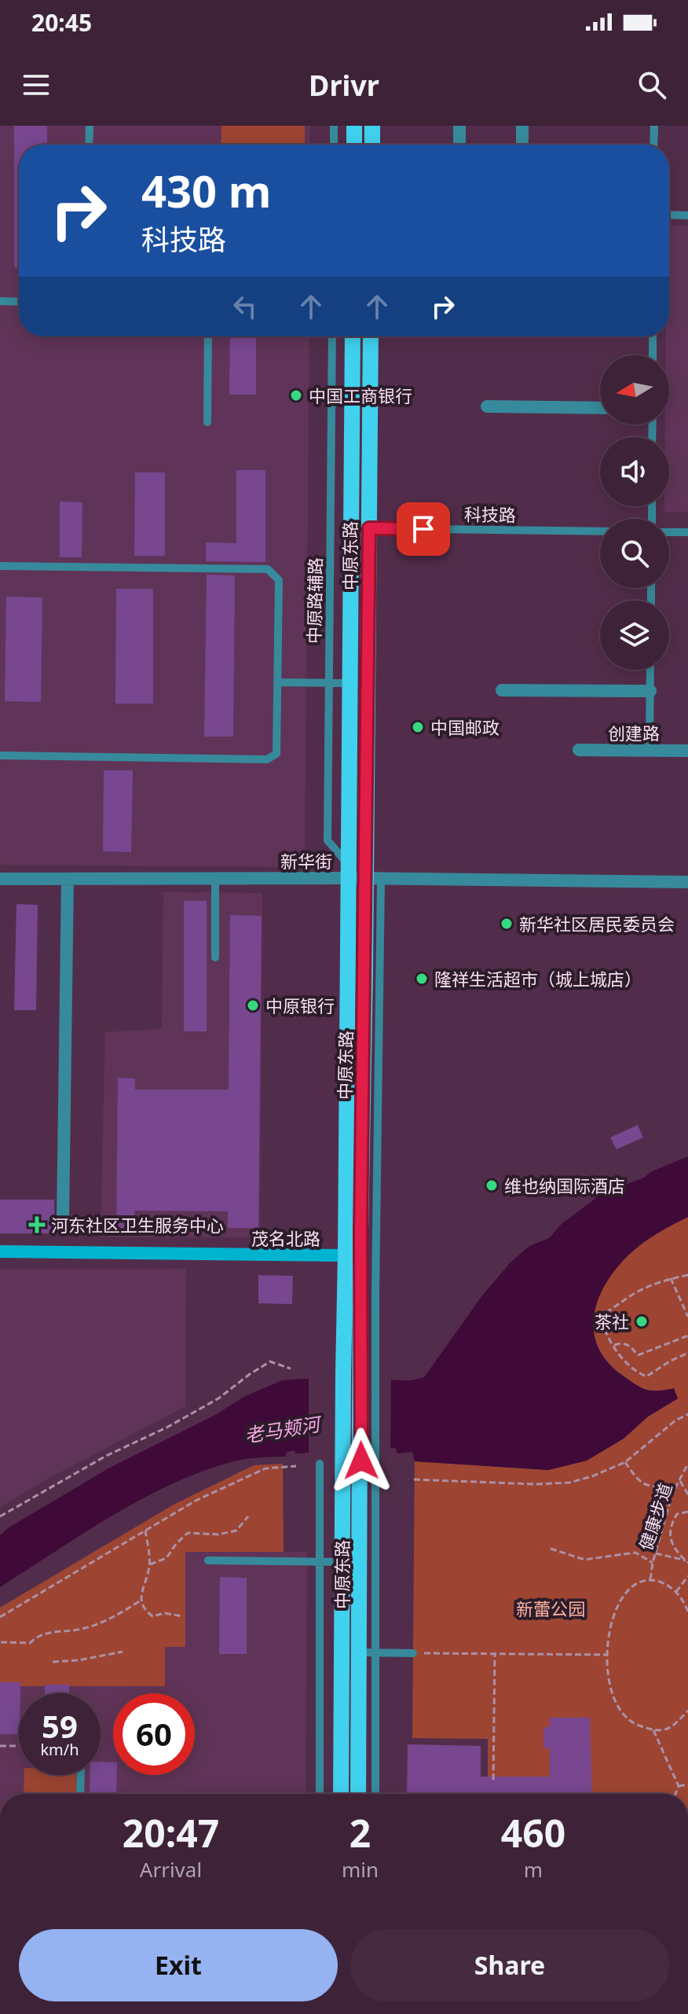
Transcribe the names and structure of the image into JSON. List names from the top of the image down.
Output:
{
  "streets": {
    "main road": ["中原东路"],
    "street": ["创建路", "新华街", "茂名北路"],
    "lane": ["科技路", "中原路辅路"],
    "path": ["健康步道"]
  },
  "crossings": [
    ["科技路", "中原东路"],
    ["中原东路", "中原路辅路"],
    ["中原东路", "新华街"],
    ["中原东路", "茂名北路"],
    ["中原路辅路", "新华街"]
  ],
  "water": ["老马颊河"],
  "parks": ["新蕾公园"],
  "places": {
    "other": [
      "中国工商银行",
      "中国邮政",
      "新华社区居民委员会",
      "隆祥生活超市（城上城店）",
      "中原银行",
      "维也纳国际酒店",
      "茶社"
    ],
    "health": ["河东社区卫生服务中心"]
  },
  "north": "left",
  "page": {
    "status": "20:45",
    "header": "Drivr",
    "turn": ["430 m", "科技路"],
    "speed": "59 km/h",
    "limit": "60",
    "eta": [
      "20:47",
      "Arrival",
      "2",
      "min",
      "460",
      "m"
    ],
    "buttons": ["Exit", "Share"]
  }
}
